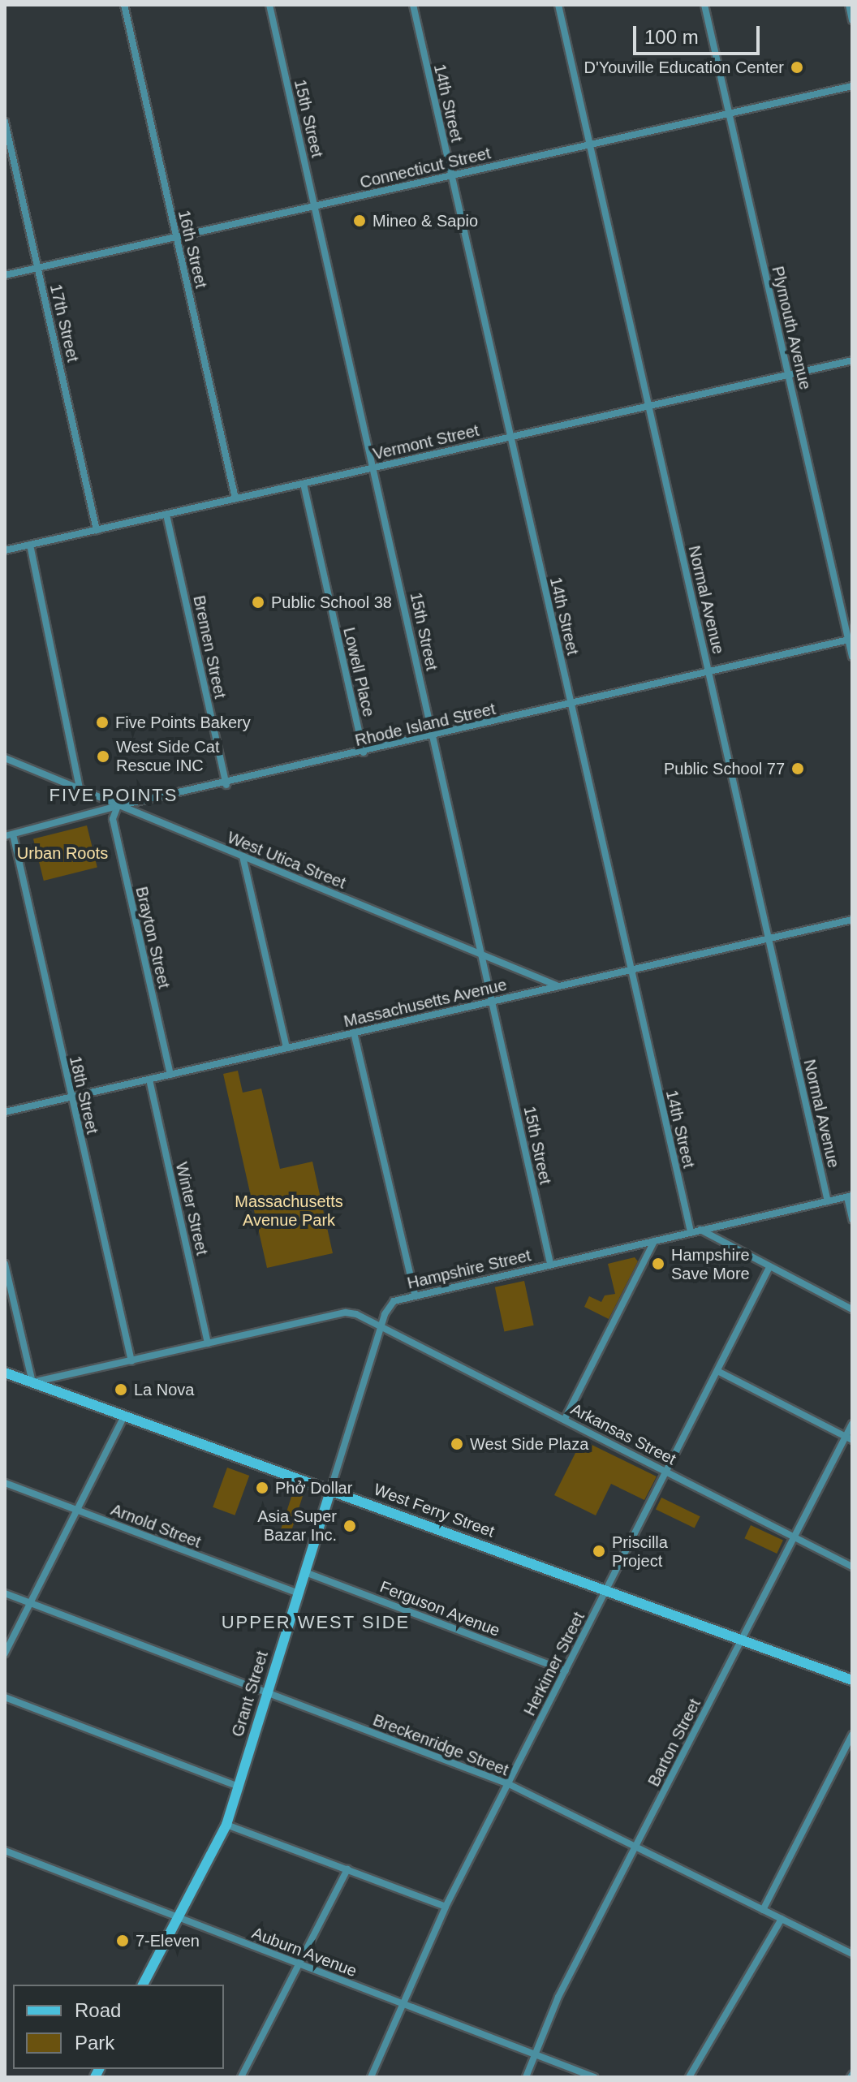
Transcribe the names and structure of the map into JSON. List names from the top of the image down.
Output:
{
  "streets": {
    "street": [
      "14th Street",
      "15th Street",
      "Connecticut Street",
      "16th Street",
      "17th Street",
      "Plymouth Avenue",
      "Vermont Street",
      "Normal Avenue",
      "Bremen Street",
      "Lowell Place",
      "Rhode Island Street",
      "West Utica Street",
      "Brayton Street",
      "Massachusetts Avenue",
      "18th Street",
      "Winter Street",
      "Hampshire Street",
      "Arkansas Street",
      "West Ferry Street",
      "Arnold Street",
      "Ferguson Avenue",
      "Herkimer Street",
      "Grant Street",
      "Barton Street",
      "Breckenridge Street",
      "Auburn Avenue"
    ]
  },
  "crossings": [
    ["14th Street", "Connecticut Street"],
    ["14th Street", "Vermont Street"],
    ["14th Street", "Rhode Island Street"],
    ["14th Street", "Massachusetts Avenue"],
    ["14th Street", "Hampshire Street"],
    ["15th Street", "Connecticut Street"],
    ["15th Street", "Vermont Street"],
    ["15th Street", "Rhode Island Street"],
    ["15th Street", "West Utica Street"],
    ["15th Street", "Massachusetts Avenue"],
    ["15th Street", "Hampshire Street"],
    ["Connecticut Street", "16th Street"],
    ["Connecticut Street", "17th Street"],
    ["Connecticut Street", "Plymouth Avenue"],
    ["Connecticut Street", "Normal Avenue"],
    ["16th Street", "Vermont Street"],
    ["17th Street", "Vermont Street"],
    ["Plymouth Avenue", "Vermont Street"],
    ["Plymouth Avenue", "Rhode Island Street"],
    ["Vermont Street", "Normal Avenue"],
    ["Vermont Street", "Bremen Street"],
    ["Vermont Street", "Lowell Place"],
    ["Normal Avenue", "Rhode Island Street"],
    ["Normal Avenue", "Massachusetts Avenue"],
    ["Normal Avenue", "Hampshire Street"],
    ["Bremen Street", "Rhode Island Street"],
    ["Lowell Place", "Rhode Island Street"],
    ["Rhode Island Street", "West Utica Street"],
    ["Rhode Island Street", "Brayton Street"],
    ["Rhode Island Street", "18th Street"],
    ["West Utica Street", "Brayton Street"],
    ["West Utica Street", "Massachusetts Avenue"],
    ["Brayton Street", "Massachusetts Avenue"],
    ["Massachusetts Avenue", "18th Street"],
    ["Massachusetts Avenue", "Winter Street"],
    ["Hampshire Street", "Arkansas Street"],
    ["Hampshire Street", "Grant Street"],
    ["Arkansas Street", "Herkimer Street"],
    ["Arkansas Street", "Grant Street"],
    ["Arkansas Street", "Barton Street"],
    ["West Ferry Street", "Herkimer Street"],
    ["West Ferry Street", "Grant Street"],
    ["West Ferry Street", "Barton Street"],
    ["Arnold Street", "Grant Street"],
    ["Ferguson Avenue", "Herkimer Street"],
    ["Ferguson Avenue", "Grant Street"],
    ["Herkimer Street", "Breckenridge Street"],
    ["Herkimer Street", "Auburn Avenue"],
    ["Grant Street", "Breckenridge Street"],
    ["Grant Street", "Auburn Avenue"],
    ["Barton Street", "Breckenridge Street"],
    ["Barton Street", "Auburn Avenue"]
  ],
  "districts": ["FIVE POINTS", "UPPER WEST SIDE"],
  "parks": ["Urban Roots", "Massachusetts Avenue Park"],
  "places": [
    "D'Youville Education Center",
    "Mineo & Sapio",
    "Public School 38",
    "Five Points Bakery",
    "West Side Cat Rescue INC",
    "Public School 77",
    "Hampshire Save More",
    "La Nova",
    "West Side Plaza",
    "Phở Dollar",
    "Asia Super Bazar Inc.",
    "Priscilla Project",
    "7-Eleven"
  ],
  "legend": ["Road", "Park"],
  "scale_bar": "100 m"
}
